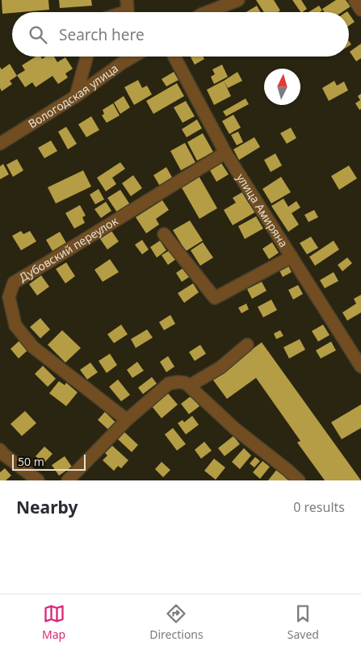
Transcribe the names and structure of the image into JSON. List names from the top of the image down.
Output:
{
  "streets": {
    "street": ["Вологодская улица", "улица Амиряна", "Дубовский переулок"]
  },
  "crossings": [
    ["улица Амиряна", "Дубовский переулок"]
  ],
  "scale_bar": "50 m",
  "north": "top",
  "page": {
    "search": "Search here",
    "scale": "50 m",
    "heading": ["Nearby", "0 results"],
    "nav": ["Map", "Directions", "Saved"]
  }
}
